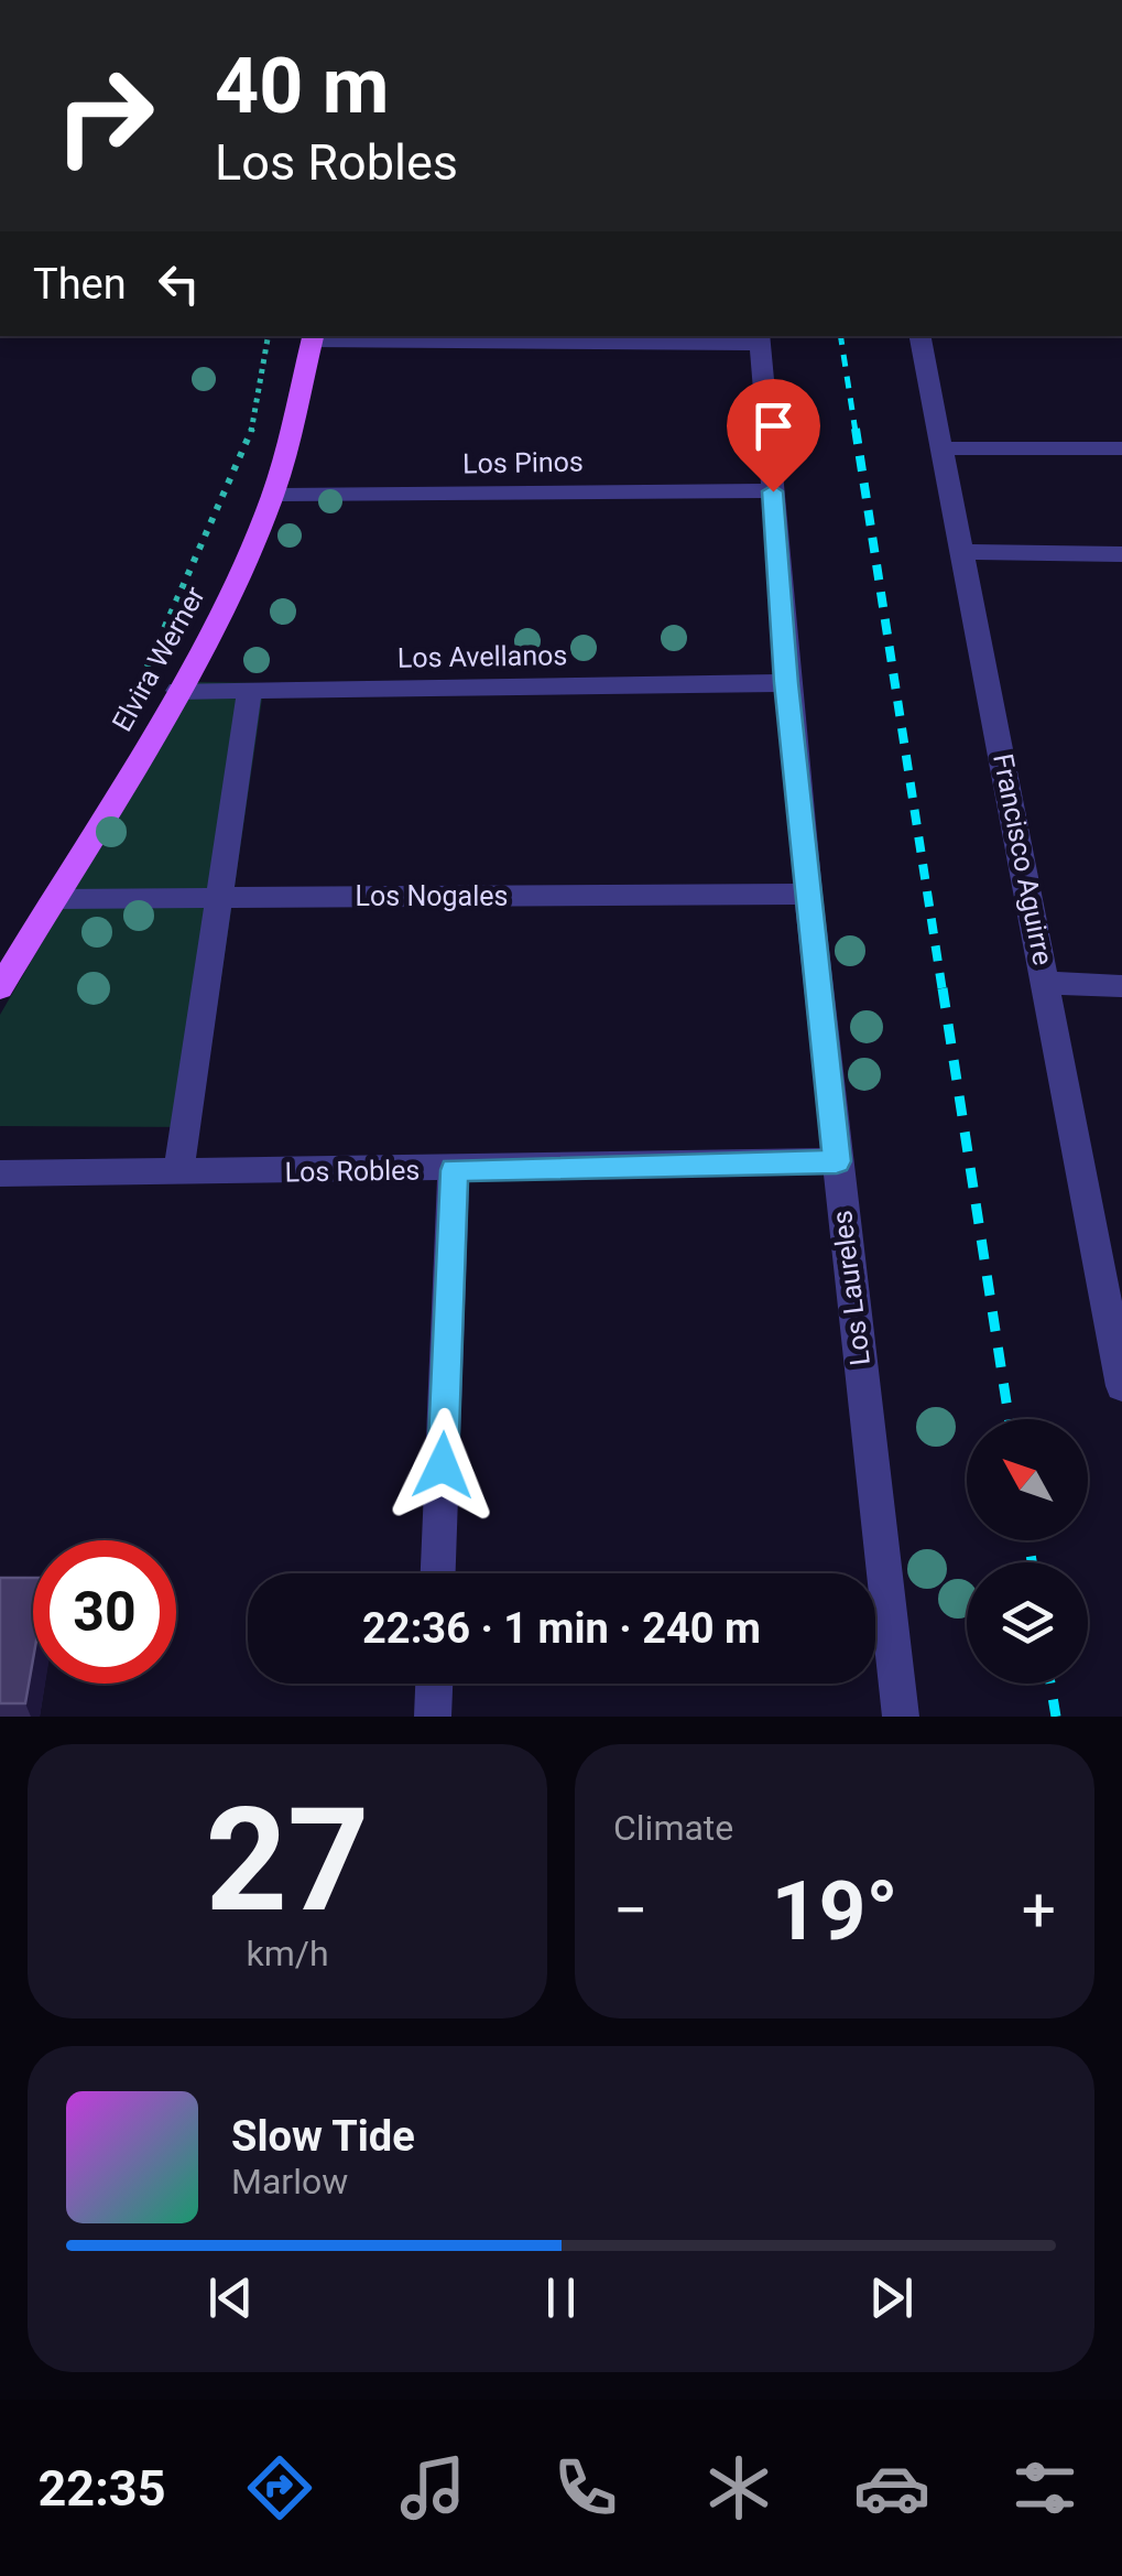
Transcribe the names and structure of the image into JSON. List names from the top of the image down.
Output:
{
  "streets": {
    "main road": ["Elvira Werner"],
    "street": [
      "Los Pinos",
      "Los Avellanos",
      "Francisco Aguirre",
      "Los Nogales",
      "Los Robles",
      "Los Laureles"
    ]
  },
  "crossings": [
    ["Los Pinos", "Elvira Werner"],
    ["Los Pinos", "Los Laureles"],
    ["Los Avellanos", "Elvira Werner"],
    ["Los Avellanos", "Los Laureles"],
    ["Elvira Werner", "Los Nogales"],
    ["Los Nogales", "Los Laureles"],
    ["Los Robles", "Los Laureles"]
  ],
  "north": "top left",
  "page": {
    "turn": ["40 m", "Los Robles"],
    "then": "Then",
    "limit": "30",
    "trip": "22:36 · 1 min · 240 m",
    "tile": [
      ["27", "km/h"],
      "Climate"
    ],
    "heat": ["−", "19°", "+"],
    "song": ["Slow Tide", "Marlow"],
    "tabs": "22:35"
  }
}
